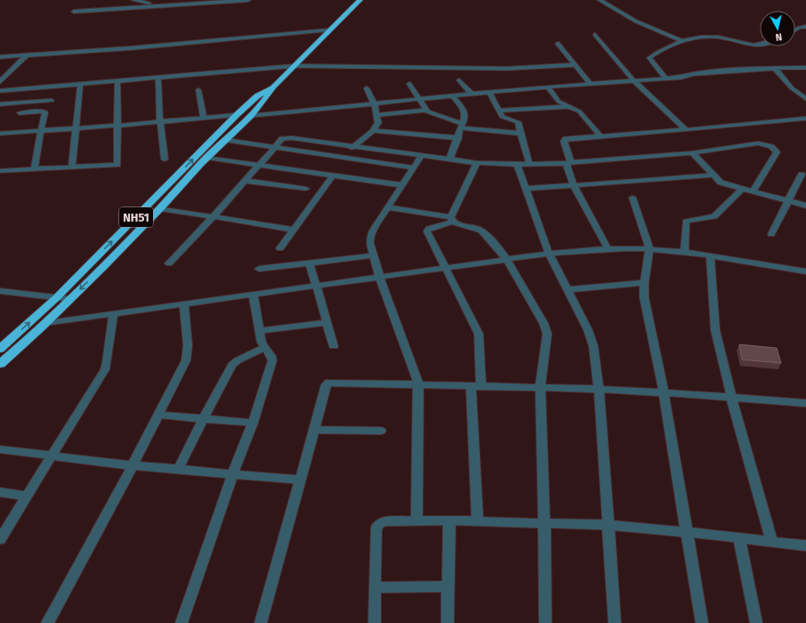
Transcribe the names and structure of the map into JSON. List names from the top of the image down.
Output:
{
  "streets": {
    "highway": ["NH51"]
  },
  "north": "bottom"
}
